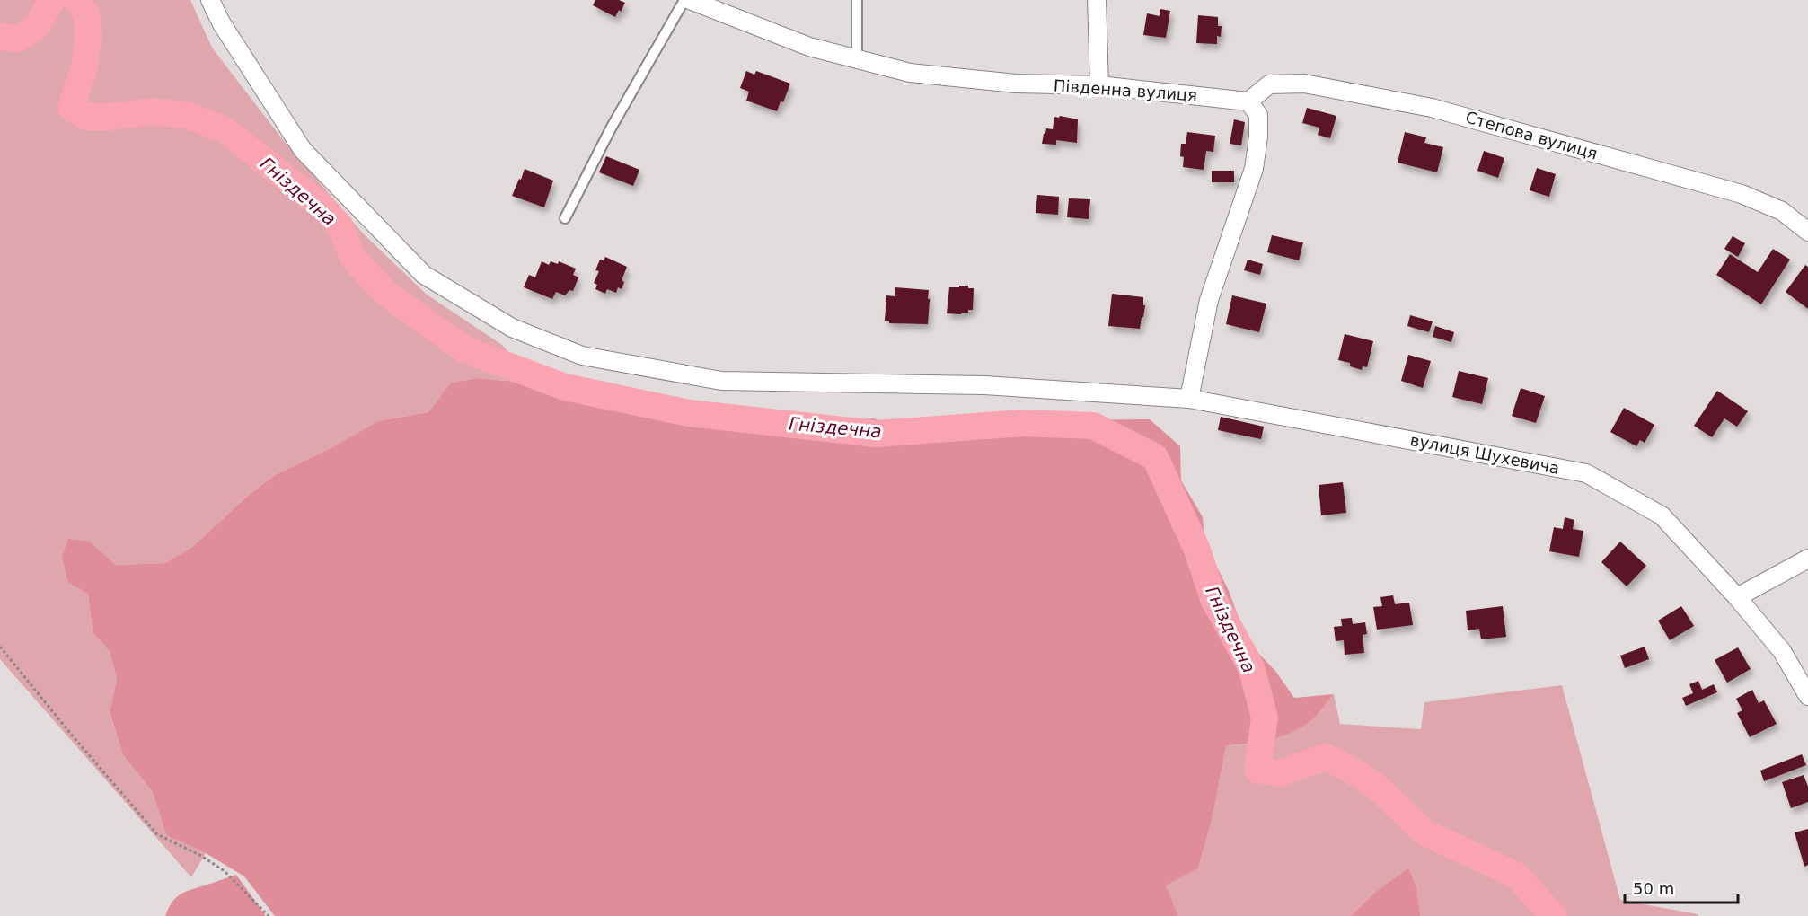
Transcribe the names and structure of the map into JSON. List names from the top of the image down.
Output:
{
  "streets": {
    "street": ["Південна вулиця", "Степова вулиця", "вулиця Шухевича"]
  },
  "crossings": [
    ["Південна вулиця", "Степова вулиця"]
  ],
  "water": ["Гніздечна"],
  "scale_bar": "50 m"
}
